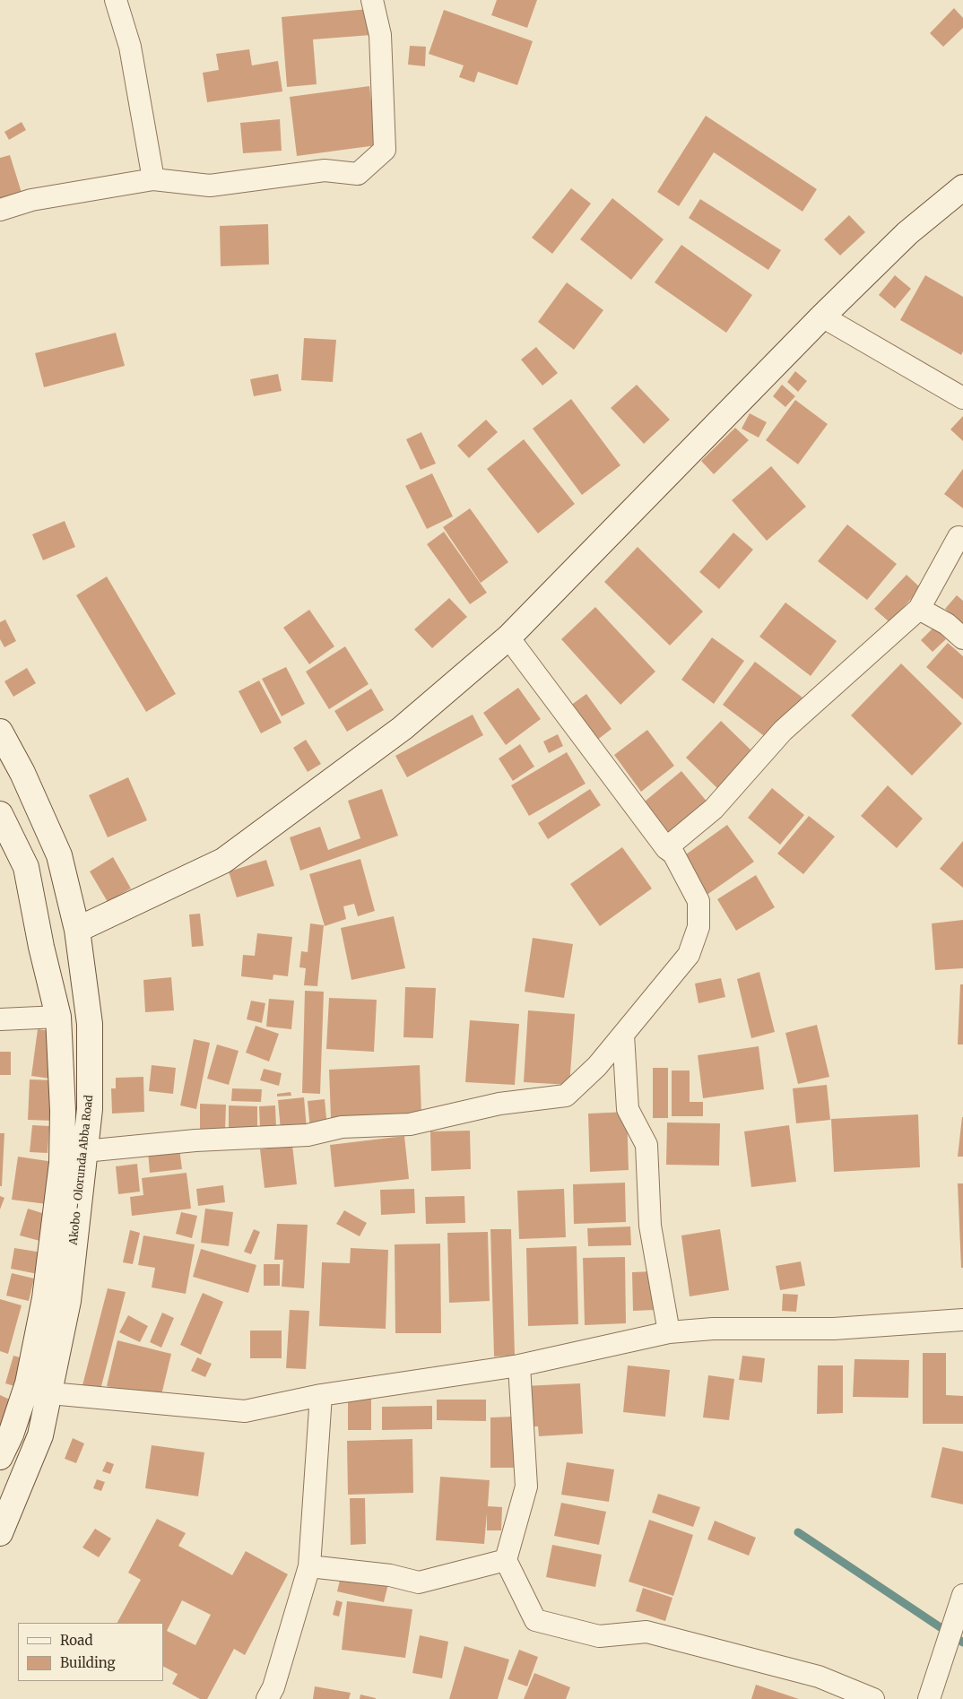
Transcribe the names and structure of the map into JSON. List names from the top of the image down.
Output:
{
  "streets": {
    "main road": ["Akobo - Olorunda Abba Road"]
  },
  "legend": ["Road", "Building"]
}
